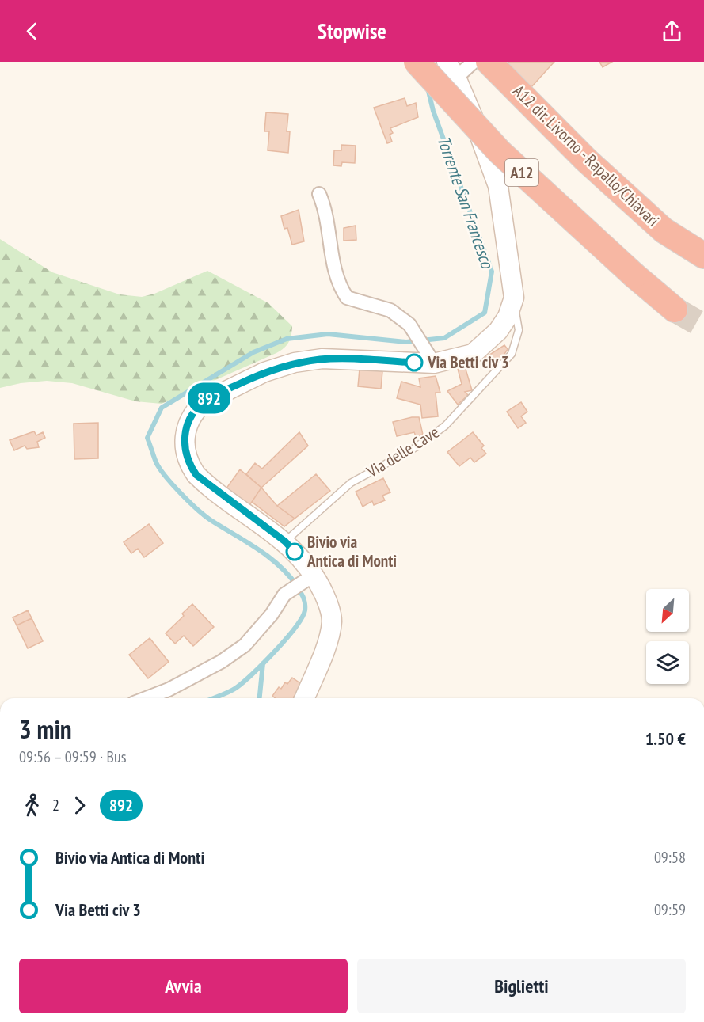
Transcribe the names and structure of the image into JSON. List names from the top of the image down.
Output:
{
  "streets": {
    "highway": ["A12 dir. Livorno - Rapallo/Chiavari", "A12"],
    "lane": ["Via delle Cave"]
  },
  "water": ["Torrente San Francesco"],
  "places": ["Via Betti civ 3", "Bivio via Antica di Monti"],
  "lines": ["bus line 892"],
  "north": "bottom left",
  "page": {
    "header": "Stopwise",
    "on_map": "892",
    "heading": ["3 min", "09:56 – 09:59 · Bus", "1.50 €"],
    "legs": ["2", "892"],
    "list": [
      {
        "name": "Bivio via Antica di Monti",
        "value": "09:58"
      },
      {
        "name": "Via Betti civ 3",
        "value": "09:59"
      }
    ],
    "buttons": ["Avvia", "Biglietti"]
  }
}
